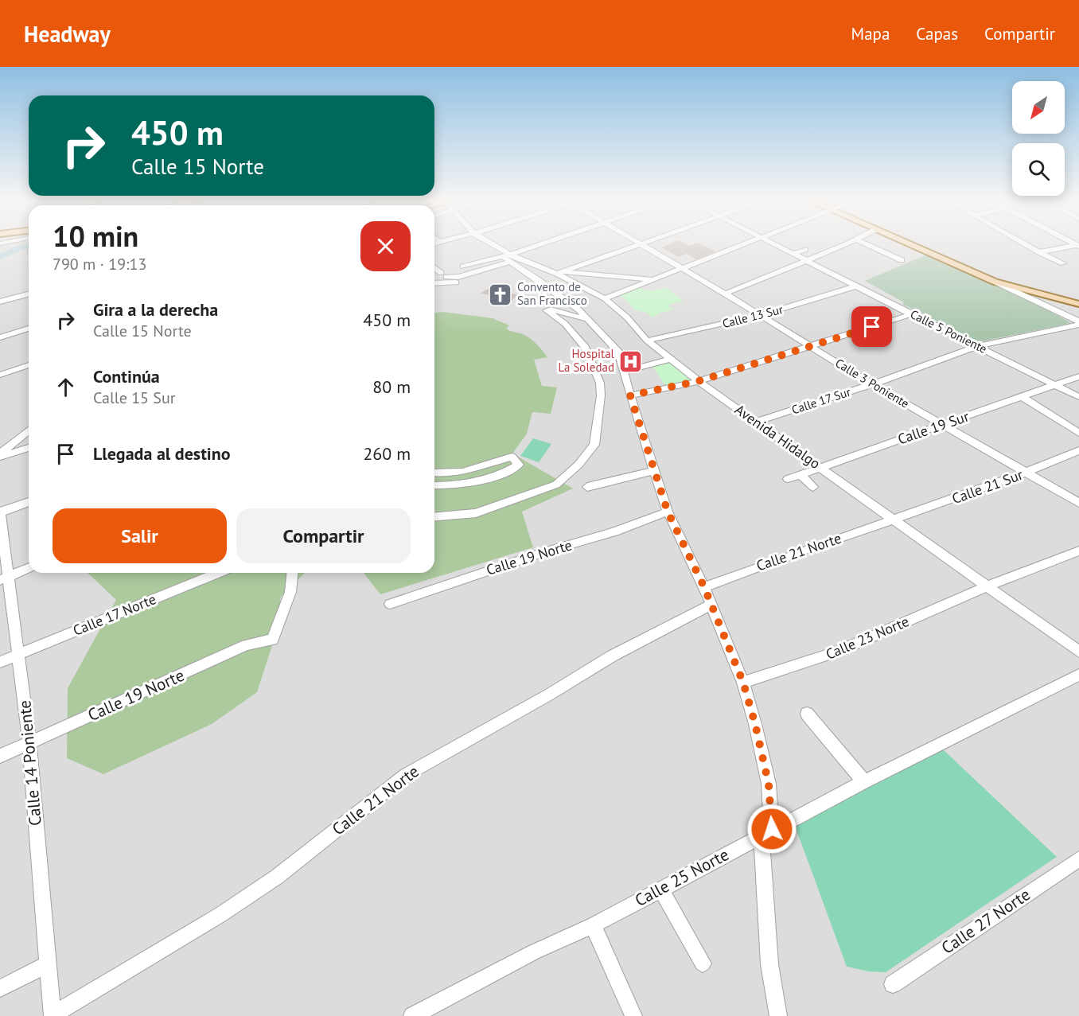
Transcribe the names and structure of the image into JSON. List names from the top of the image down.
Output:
{
  "streets": {
    "street": [
      "Calle 13 Sur",
      "Calle 5 Poniente",
      "Calle 3 Poniente",
      "Calle 17 Sur",
      "Calle 19 Sur",
      "Avenida Hidalgo",
      "Calle 21 Sur",
      "Calle 21 Norte",
      "Calle 19 Norte",
      "Calle 17 Norte",
      "Calle 23 Norte",
      "Calle 14 Poniente",
      "Calle 25 Norte",
      "Calle 27 Norte"
    ]
  },
  "crossings": [
    ["Calle 13 Sur", "Calle 5 Poniente"],
    ["Calle 13 Sur", "Calle 3 Poniente"],
    ["Calle 13 Sur", "Avenida Hidalgo"],
    ["Calle 5 Poniente", "Calle 17 Sur"],
    ["Calle 5 Poniente", "Calle 19 Sur"],
    ["Calle 3 Poniente", "Calle 17 Sur"],
    ["Calle 3 Poniente", "Calle 19 Sur"],
    ["Calle 3 Poniente", "Calle 21 Sur"],
    ["Calle 17 Sur", "Avenida Hidalgo"],
    ["Calle 19 Sur", "Avenida Hidalgo"],
    ["Avenida Hidalgo", "Calle 21 Sur"],
    ["Avenida Hidalgo", "Calle 21 Norte"],
    ["Avenida Hidalgo", "Calle 23 Norte"],
    ["Calle 21 Sur", "Calle 21 Norte"],
    ["Calle 21 Norte", "Calle 14 Poniente"],
    ["Calle 19 Norte", "Calle 14 Poniente"],
    ["Calle 17 Norte", "Calle 14 Poniente"]
  ],
  "places": {
    "church": ["Convento de San Francisco"],
    "hospital": ["Hospital La Soledad"]
  },
  "north": "bottom left",
  "page": {
    "header": "Headway",
    "nav": ["Mapa", "Capas", "Compartir"],
    "turn": ["450 m", "Calle 15 Norte"],
    "heading": ["10 min", "790 m · 19:13"],
    "list": [
      {
        "name": "Gira a la derecha",
        "note": "Calle 15 Norte",
        "value": "450 m"
      },
      {
        "name": "Continúa",
        "note": "Calle 15 Sur",
        "value": "80 m"
      },
      {
        "name": "Llegada al destino",
        "value": "260 m"
      }
    ],
    "buttons": ["Salir", "Compartir"]
  }
}
